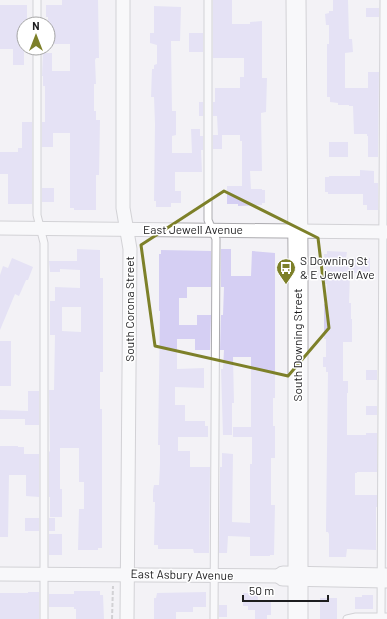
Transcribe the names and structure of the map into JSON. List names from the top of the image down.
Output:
{
  "streets": {
    "main road": ["South Downing Street", "East Asbury Avenue"],
    "street": ["East Jewell Avenue", "South Corona Street"]
  },
  "crossings": [
    ["East Jewell Avenue", "South Corona Street"],
    ["East Jewell Avenue", "South Downing Street"],
    ["South Corona Street", "East Asbury Avenue"],
    ["South Downing Street", "East Asbury Avenue"]
  ],
  "places": {
    "bus stop": ["S Downing St & E Jewell Ave"]
  },
  "scale_bar": "50 m",
  "north": "top"
}
